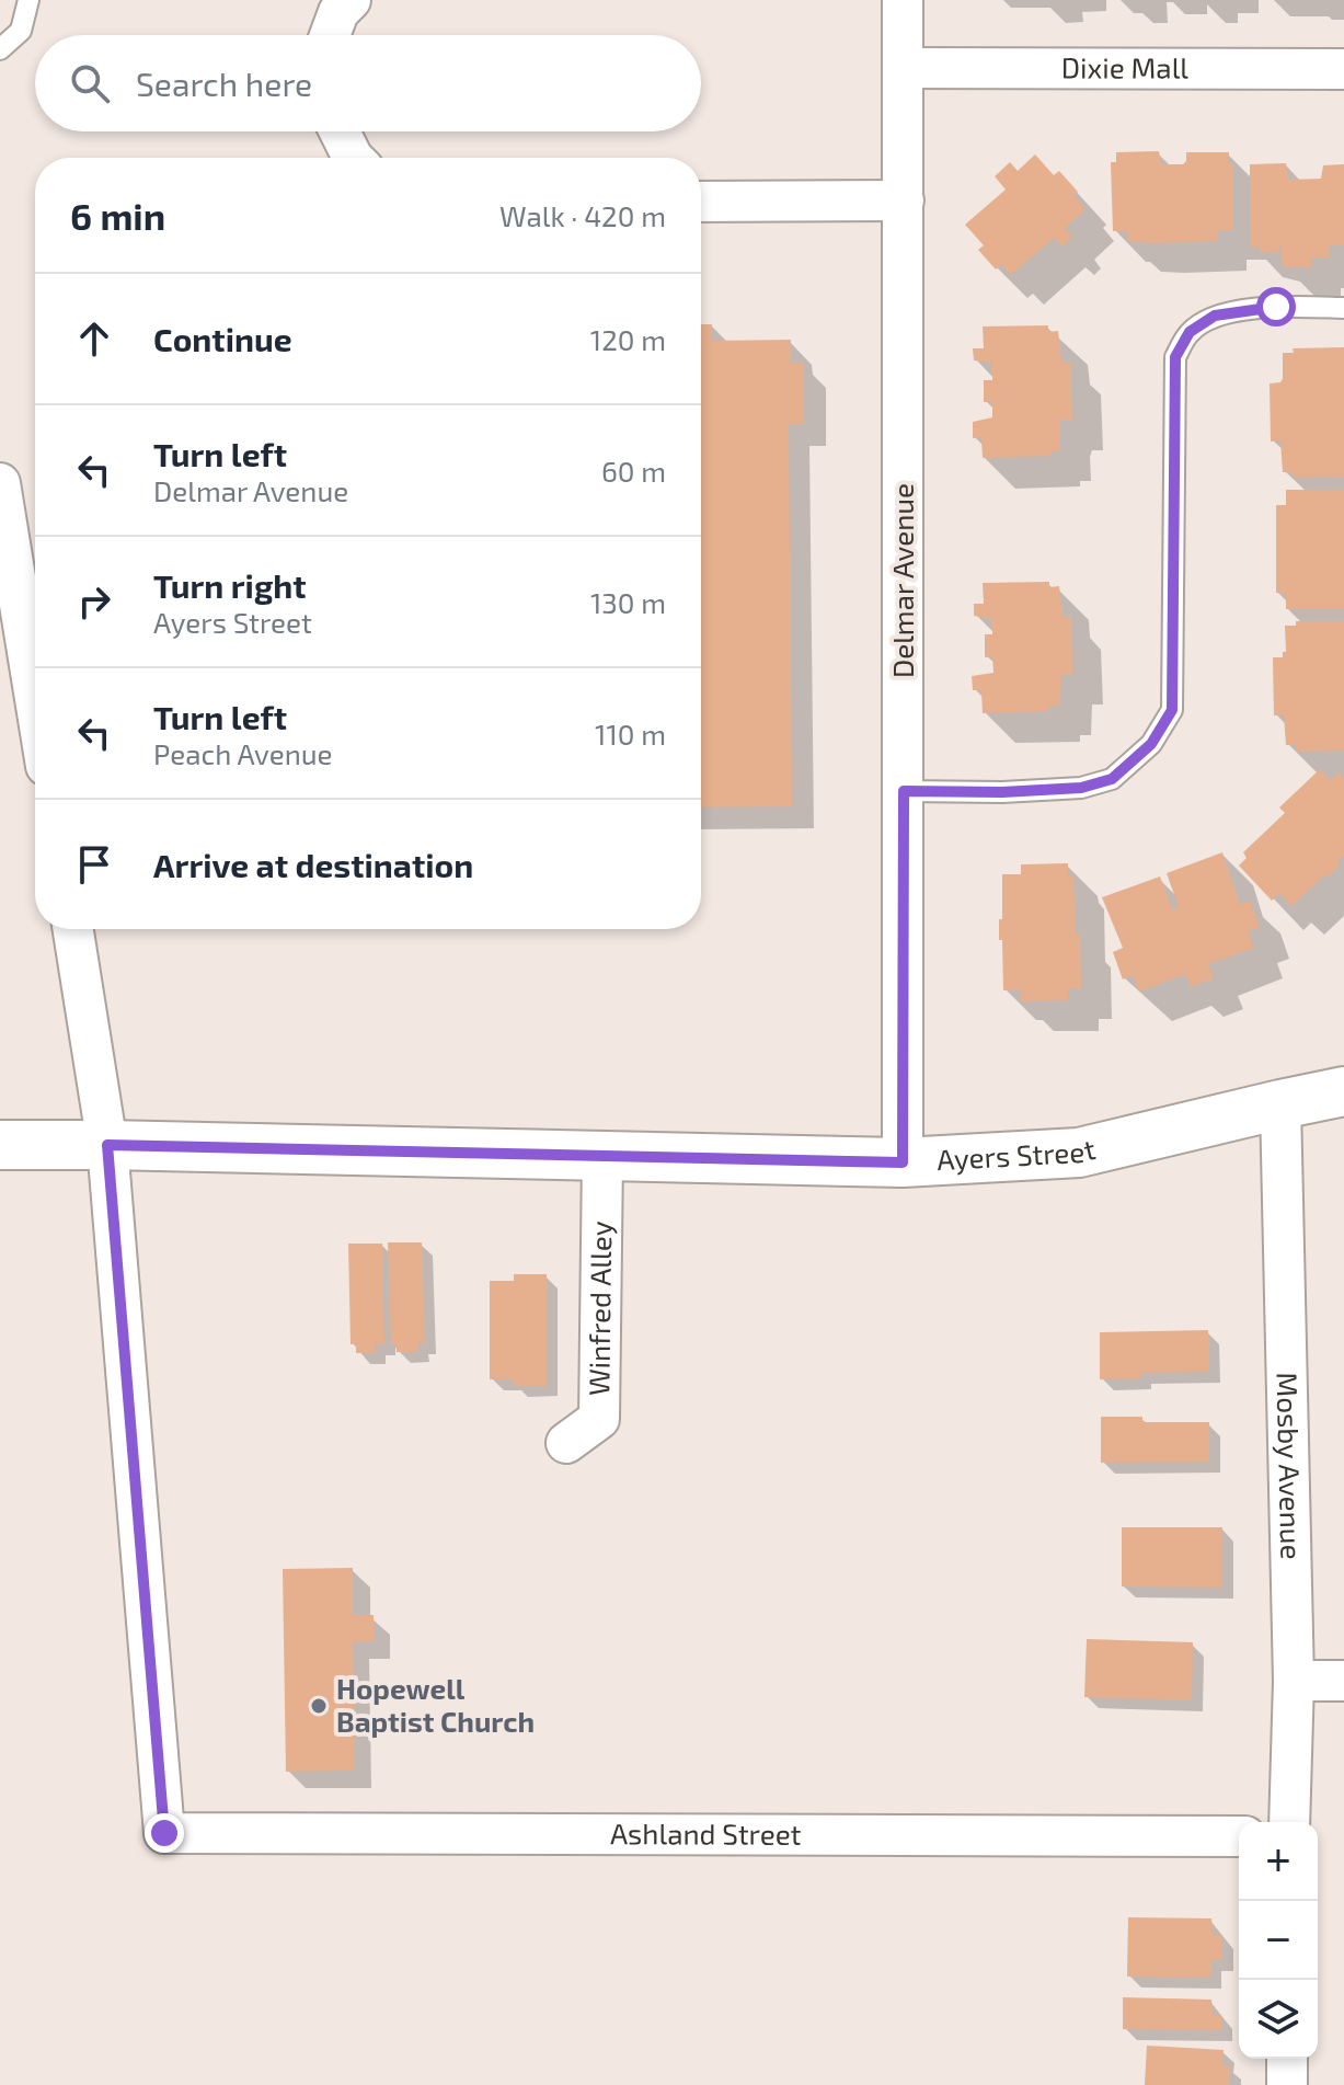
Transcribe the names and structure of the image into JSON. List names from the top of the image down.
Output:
{
  "streets": {
    "street": [
      "Dixie Mall",
      "Delmar Avenue",
      "Ayers Street",
      "Winfred Alley",
      "Mosby Avenue",
      "Ashland Street"
    ]
  },
  "crossings": [
    ["Dixie Mall", "Delmar Avenue"],
    ["Delmar Avenue", "Ayers Street"],
    ["Ayers Street", "Winfred Alley"],
    ["Ayers Street", "Mosby Avenue"],
    ["Ayers Street", "Ashland Street"]
  ],
  "places": ["Hopewell Baptist Church"],
  "page": {
    "search": "Search here",
    "heading": ["6 min", "Walk · 420 m"],
    "list": [
      ["Continue", "120 m"],
      ["Turn left", "Delmar Avenue", "60 m"],
      ["Turn right", "Ayers Street", "130 m"],
      ["Turn left", "Peach Avenue", "110 m"],
      "Arrive at destination"
    ],
    "map_buttons": ["+", "−"]
  }
}
